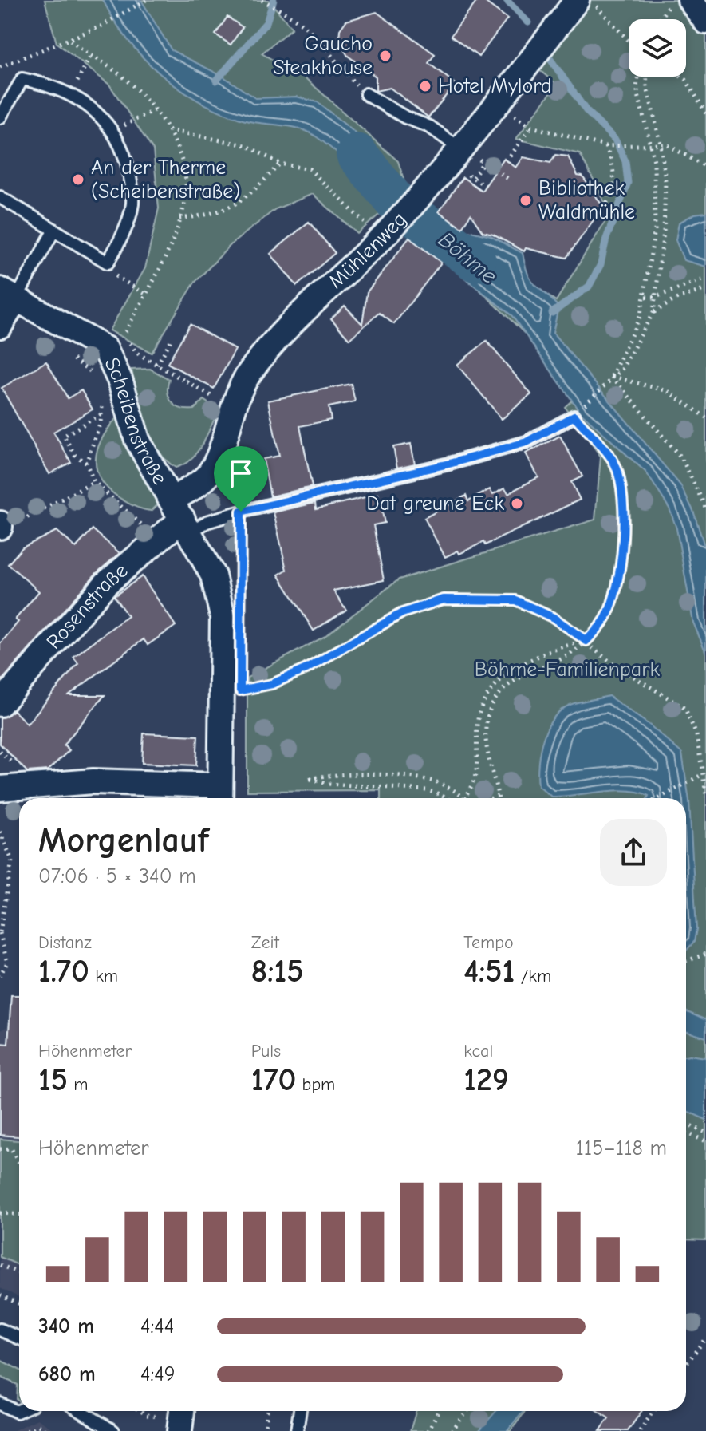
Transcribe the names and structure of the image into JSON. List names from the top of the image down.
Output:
{
  "streets": {
    "street": ["Mühlenweg", "Scheibenstraße", "Rosenstraße"]
  },
  "crossings": [
    ["Mühlenweg", "Scheibenstraße"],
    ["Mühlenweg", "Rosenstraße"],
    ["Scheibenstraße", "Rosenstraße"]
  ],
  "water": ["Böhme"],
  "parks": ["Böhme-Familienpark"],
  "places": [
    "Gaucho Steakhouse",
    "Hotel Mylord",
    "An der Therme (Scheibenstraße)",
    "Bibliothek Waldmühle",
    "Dat greune Eck"
  ],
  "page": {
    "heading": ["Morgenlauf", "07:06 · 5 × 340 m"],
    "stats": [
      ["Distanz", "1.70 km"],
      ["Zeit", "8:15"],
      ["Tempo", "4:51 /km"],
      ["Höhenmeter", "15 m"],
      ["Puls", "170 bpm"],
      ["kcal", "129"]
    ],
    "chart": ["Höhenmeter", "115–118 m"],
    "list": [
      {
        "name": "340 m",
        "note": "4:44"
      },
      {
        "name": "680 m",
        "note": "4:49"
      }
    ]
  }
}
